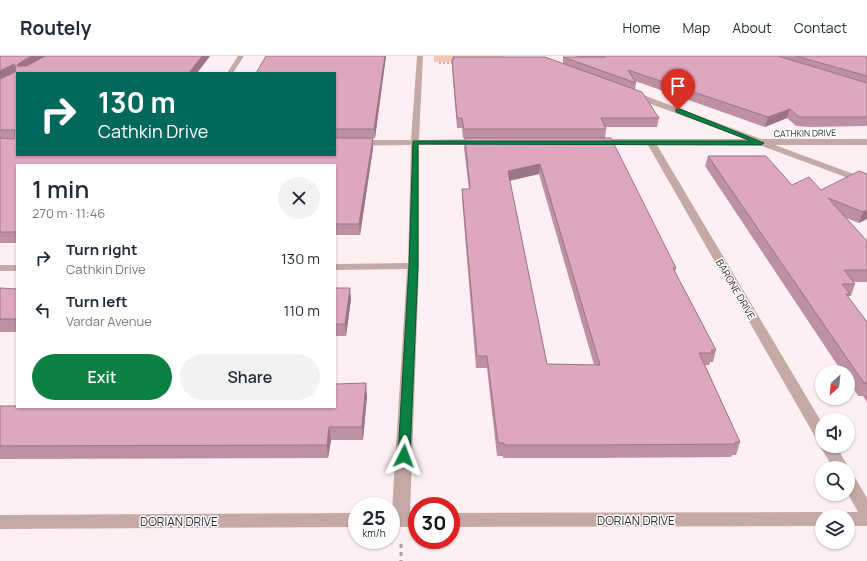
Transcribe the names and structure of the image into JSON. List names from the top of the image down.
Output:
{
  "streets": {
    "street": ["CATHKIN DRIVE", "BARONE DRIVE", "DORIAN DRIVE"]
  },
  "crossings": [
    ["CATHKIN DRIVE", "BARONE DRIVE"]
  ],
  "north": "bottom left",
  "page": {
    "header": "Routely",
    "nav": [
      "Home",
      "Map",
      "About",
      "Contact"
    ],
    "turn": ["130 m", "Cathkin Drive"],
    "heading": ["1 min", "270 m · 11:46"],
    "list": [
      {
        "name": "Turn right",
        "note": "Cathkin Drive",
        "value": "130 m"
      },
      {
        "name": "Turn left",
        "note": "Vardar Avenue",
        "value": "110 m"
      }
    ],
    "buttons": ["Exit", "Share"],
    "speed": "25 km/h",
    "limit": "30"
  }
}
